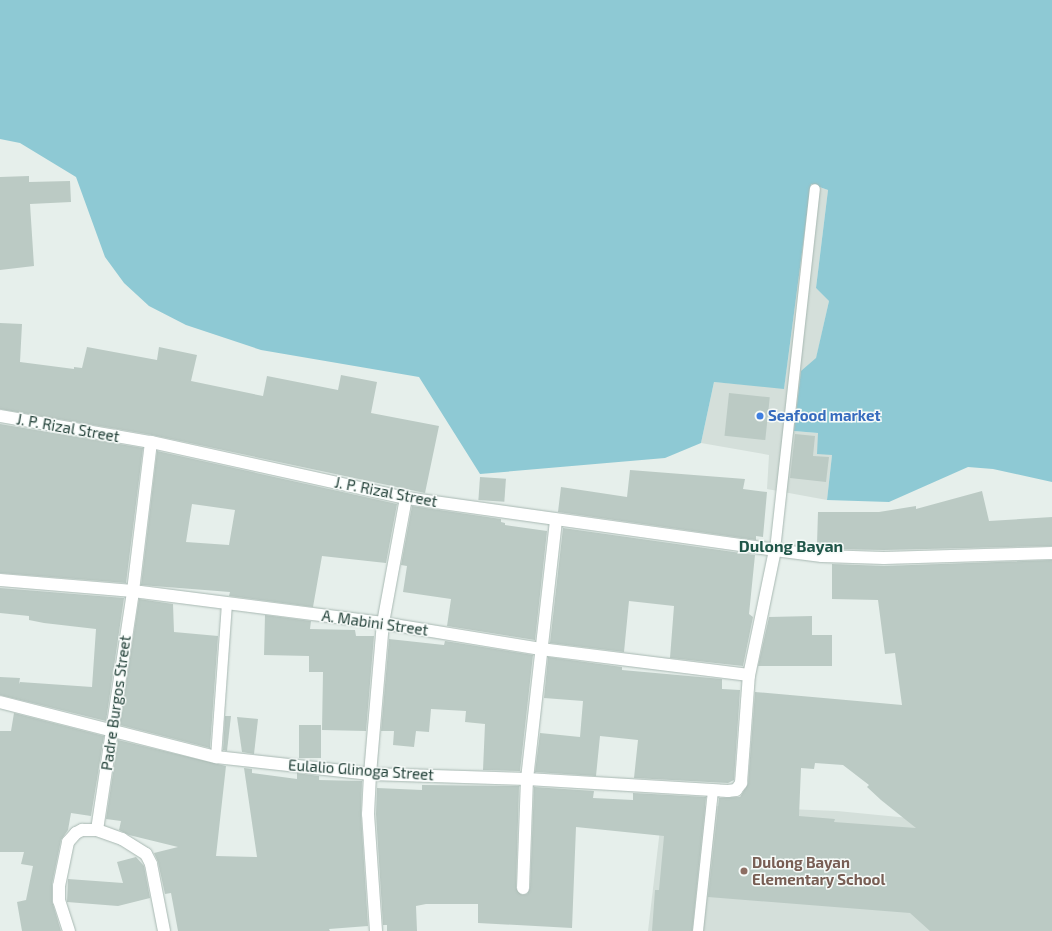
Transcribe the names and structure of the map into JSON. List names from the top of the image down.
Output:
{
  "streets": {
    "street": [
      "J. P. Rizal Street",
      "A. Mabini Street",
      "Padre Burgos Street",
      "Eulalio Glinoga Street"
    ]
  },
  "crossings": [
    ["J. P. Rizal Street", "Padre Burgos Street"],
    ["A. Mabini Street", "Padre Burgos Street"],
    ["A. Mabini Street", "Eulalio Glinoga Street"],
    ["Padre Burgos Street", "Eulalio Glinoga Street"]
  ],
  "districts": ["Dulong Bayan"],
  "places": ["Seafood market", "Dulong Bayan Elementary School"]
}
